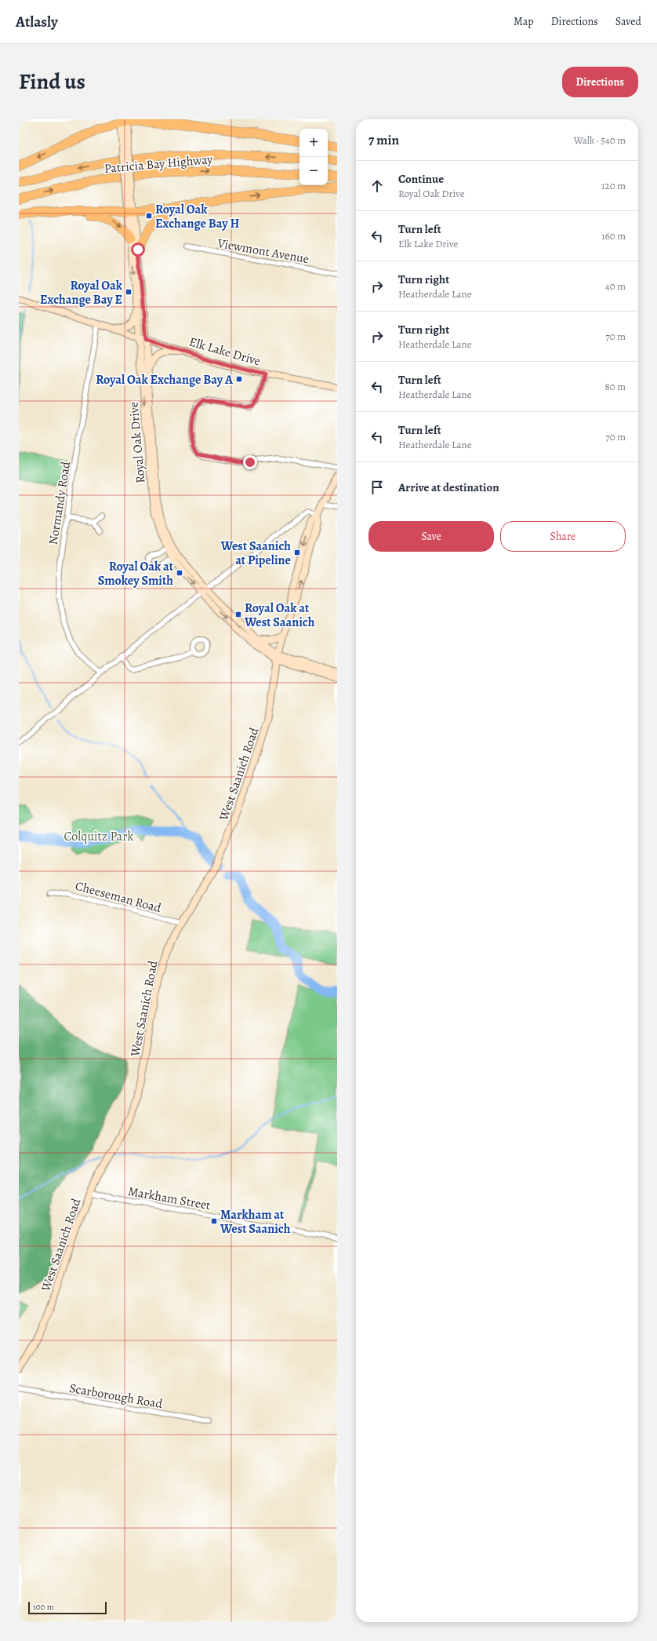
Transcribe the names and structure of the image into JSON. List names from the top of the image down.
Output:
{
  "streets": {
    "highway": ["Patricia Bay Highway"],
    "main road": ["Elk Lake Drive", "Royal Oak Drive", "West Saanich Road"],
    "street": [
      "Viewmont Avenue",
      "Normandy Road",
      "Cheeseman Road",
      "Markham Street",
      "Scarborough Road"
    ]
  },
  "crossings": [
    ["Elk Lake Drive", "Royal Oak Drive"],
    ["Elk Lake Drive", "Normandy Road"],
    ["Royal Oak Drive", "West Saanich Road"],
    ["West Saanich Road", "Cheeseman Road"],
    ["West Saanich Road", "Markham Street"]
  ],
  "parks": ["Colquitz Park"],
  "places": {
    "transit": [
      "Royal Oak Exchange Bay H",
      "Royal Oak Exchange Bay E",
      "Royal Oak Exchange Bay A",
      "West Saanich at Pipeline",
      "Royal Oak at Smokey Smith",
      "Royal Oak at West Saanich",
      "Markham at West Saanich"
    ]
  },
  "scale_bar": "100 m",
  "page": {
    "header": "Atlasly",
    "nav": ["Map", "Directions", "Saved"],
    "title": "Find us",
    "buttons": [
      "Directions",
      ["Save", "Share"]
    ],
    "heading": ["7 min", "Walk · 540 m"],
    "map_buttons": ["+", "−"],
    "list": [
      ["Continue", "Royal Oak Drive", "120 m"],
      ["Turn left", "Elk Lake Drive", "160 m"],
      ["Turn right", "Heatherdale Lane", "40 m"],
      ["Turn right", "Heatherdale Lane", "70 m"],
      ["Turn left", "Heatherdale Lane", "80 m"],
      ["Turn left", "Heatherdale Lane", "70 m"],
      "Arrive at destination"
    ],
    "scale": "100 m"
  }
}
